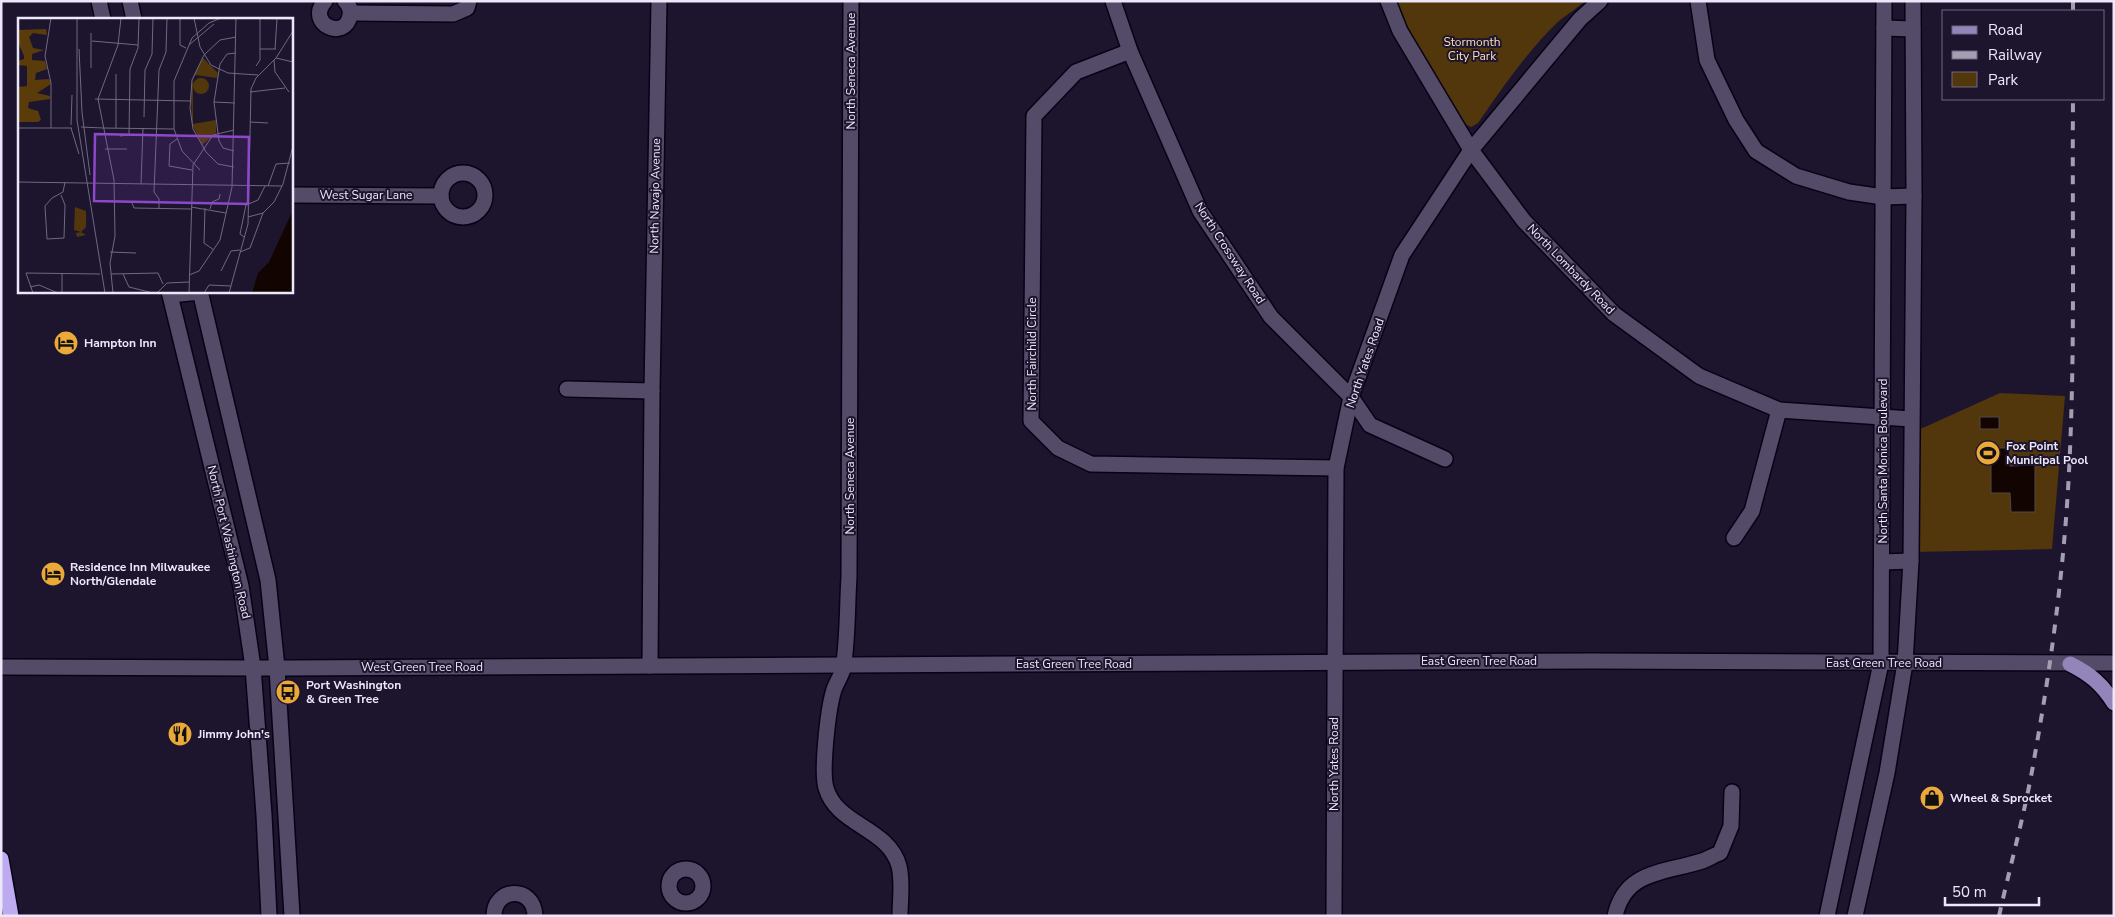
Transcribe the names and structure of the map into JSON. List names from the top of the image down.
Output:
{
  "streets": {
    "street": [
      "North Seneca Avenue",
      "West Sugar Lane",
      "North Navajo Avenue",
      "North Crossway Road",
      "North Lombardy Road",
      "North Fairchild Circle",
      "North Yates Road",
      "North Santa Monica Boulevard",
      "North Port Washington Road",
      "East Green Tree Road",
      "West Green Tree Road"
    ]
  },
  "crossings": [
    ["North Seneca Avenue", "East Green Tree Road"],
    ["North Seneca Avenue", "West Green Tree Road"],
    ["North Navajo Avenue", "West Green Tree Road"],
    ["North Crossway Road", "North Fairchild Circle"],
    ["North Crossway Road", "North Yates Road"],
    ["North Lombardy Road", "North Yates Road"],
    ["North Lombardy Road", "North Santa Monica Boulevard"],
    ["North Fairchild Circle", "North Yates Road"],
    ["North Yates Road", "East Green Tree Road"],
    ["North Santa Monica Boulevard", "East Green Tree Road"],
    ["North Port Washington Road", "West Green Tree Road"],
    ["East Green Tree Road", "West Green Tree Road"]
  ],
  "parks": ["Stormonth City Park"],
  "places": {
    "hotel": ["Hampton Inn", "Residence Inn Milwaukee North/Glendale"],
    "sports": ["Fox Point Municipal Pool"],
    "bus stop": ["Port Washington & Green Tree"],
    "restaurant": ["Jimmy John's"],
    "shop": ["Wheel & Sprocket"]
  },
  "legend": ["Road", "Railway", "Park"],
  "scale_bar": "50 m"
}
